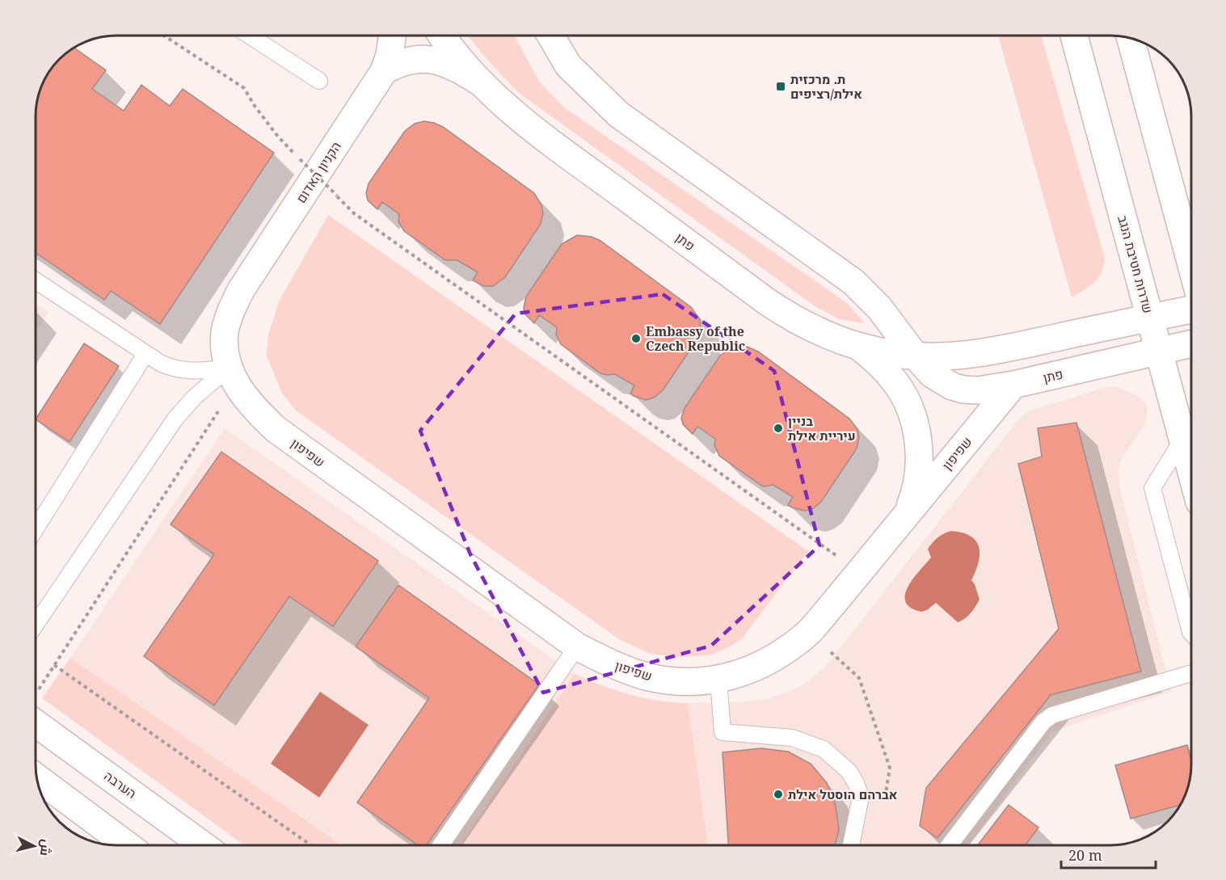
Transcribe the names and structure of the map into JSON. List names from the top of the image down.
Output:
{
  "streets": {
    "main road": [
      "הקניון האדום",
      "פתן",
      "שדרות חטיבת הנגב",
      "שפיפון",
      "הערבה"
    ]
  },
  "crossings": [
    ["הקניון האדום", "שפיפון"],
    ["פתן", "שדרות חטיבת הנגב"],
    ["פתן", "שפיפון"]
  ],
  "places": {
    "transit": ["ת. מרכזית אילת/רציפים"],
    "other": ["Embassy of the Czech Republic", "בניין עיריית אילת", "אברהם הוסטל אילת"]
  },
  "scale_bar": "20 m",
  "north": "right"
}
